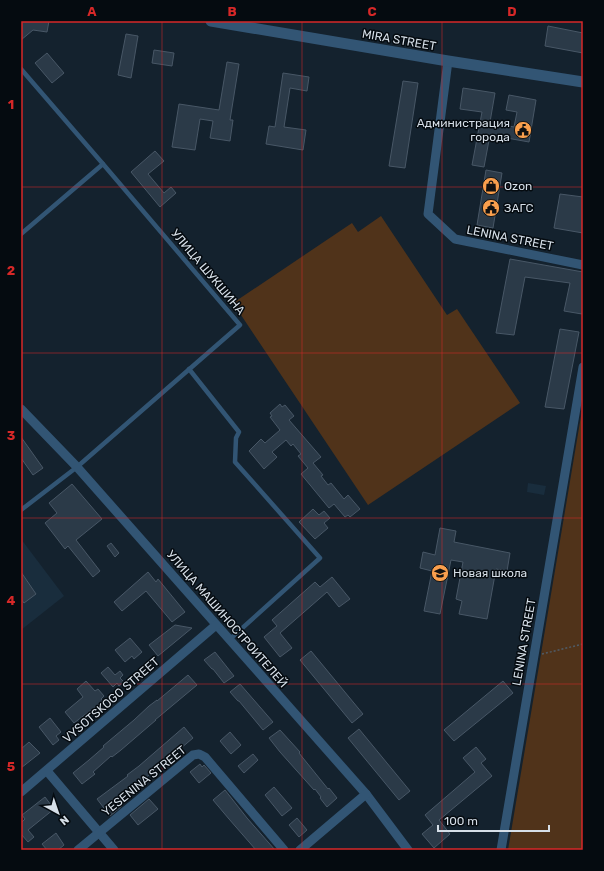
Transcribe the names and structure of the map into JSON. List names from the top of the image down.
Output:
{
  "streets": {
    "street": [
      "MIRA STREET",
      "LENINA STREET",
      "УЛИЦА МАШИНОСТРОИТЕЛЕЙ",
      "VYSOTSKOGO STREET",
      "YESENINA STREET"
    ],
    "lane": ["УЛИЦА ШУКШИНА"]
  },
  "crossings": [
    ["MIRA STREET", "LENINA STREET"],
    ["УЛИЦА ШУКШИНА", "УЛИЦА МАШИНОСТРОИТЕЛЕЙ"],
    ["УЛИЦА МАШИНОСТРОИТЕЛЕЙ", "VYSOTSKOGO STREET"]
  ],
  "places": {
    "public building": ["Администрация города", "ЗАГС"],
    "shop": ["Ozon"],
    "school or university": ["Новая школа"]
  },
  "scale_bar": "100 m",
  "north": "bottom right",
  "grid": {
    "columns": [
      "A",
      "B",
      "C",
      "D"
    ],
    "rows": [
      "1",
      "2",
      "3",
      "4",
      "5"
    ]
  }
}
